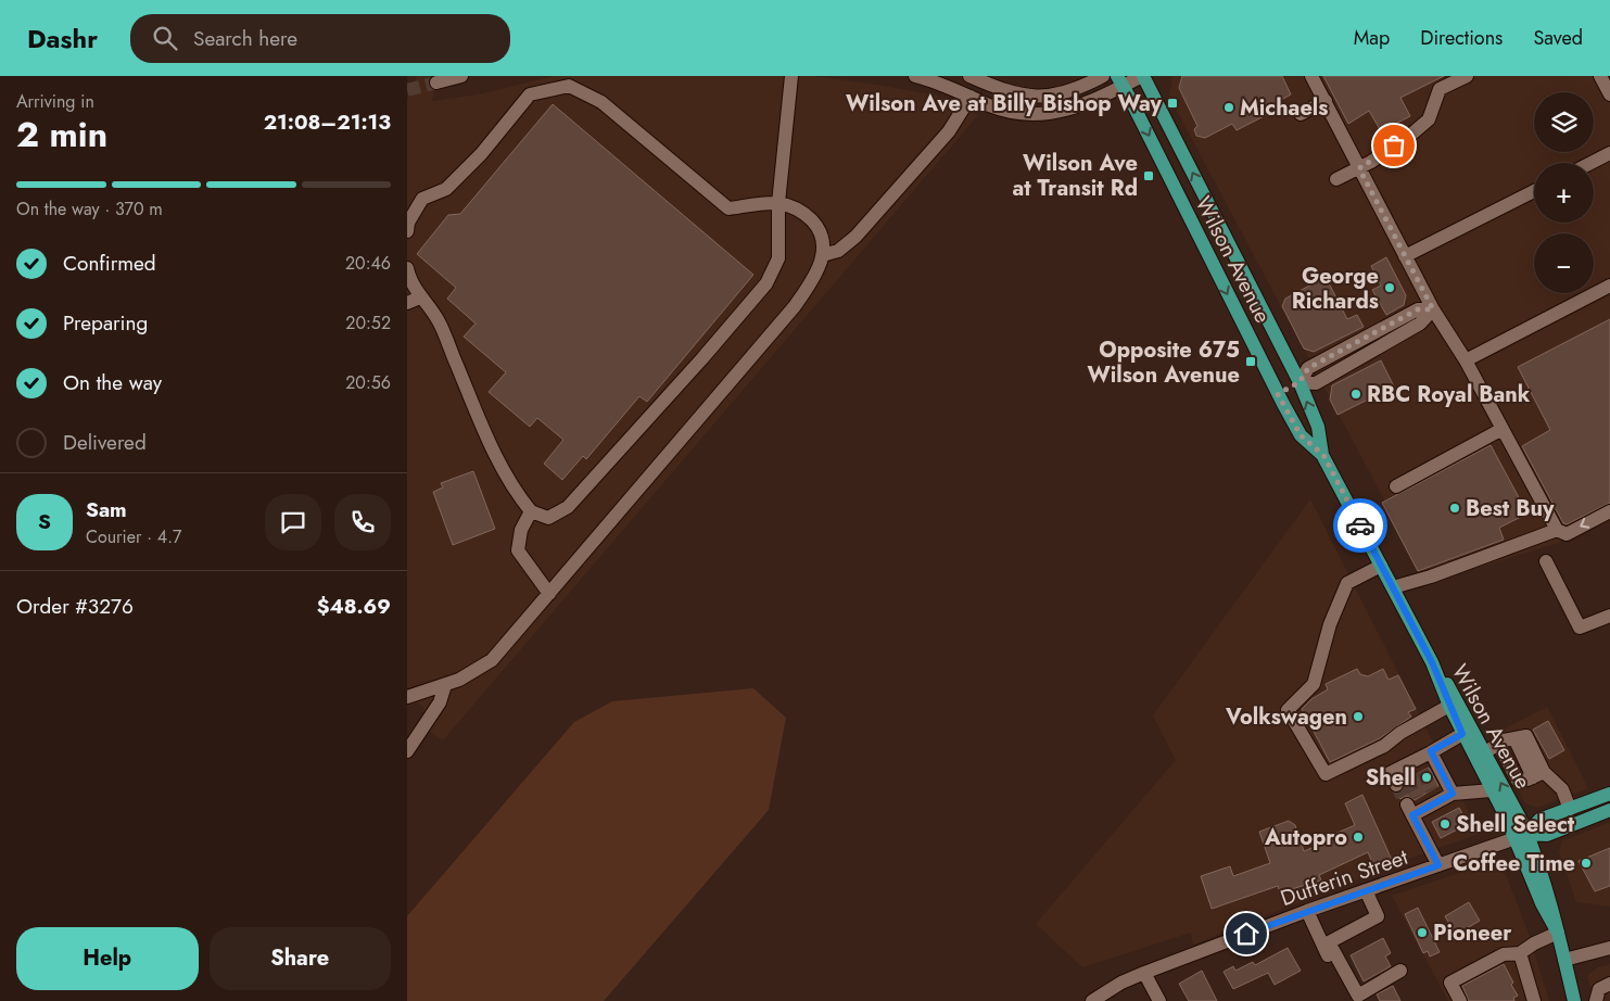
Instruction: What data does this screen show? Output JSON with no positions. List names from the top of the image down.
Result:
{
  "streets": {
    "main road": ["Wilson Avenue", "Dufferin Street"]
  },
  "crossings": [
    ["Wilson Avenue", "Dufferin Street"]
  ],
  "places": {
    "transit": ["Wilson Ave at Billy Bishop Way", "Wilson Ave at Transit Rd", "Opposite 675 Wilson Avenue"],
    "other": [
      "Michaels",
      "George Richards",
      "RBC Royal Bank",
      "Best Buy",
      "Volkswagen",
      "Shell",
      "Shell Select",
      "Autopro",
      "Coffee Time",
      "Pioneer"
    ]
  },
  "page": {
    "header": "Dashr",
    "search": "Search here",
    "nav": ["Map", "Directions", "Saved"],
    "heading": ["2 min", "Arriving in", "21:08–21:13"],
    "panel": [
      "Sam",
      "Courier · 4.7",
      "Order #3276",
      "$48.69"
    ],
    "map_buttons": ["+", "−"],
    "bar": "On the way · 370 m",
    "list": [
      ["Confirmed", "20:46"],
      ["Preparing", "20:52"],
      ["On the way", "20:56"],
      "Delivered"
    ],
    "round": "S",
    "buttons": ["Help", "Share"]
  }
}
